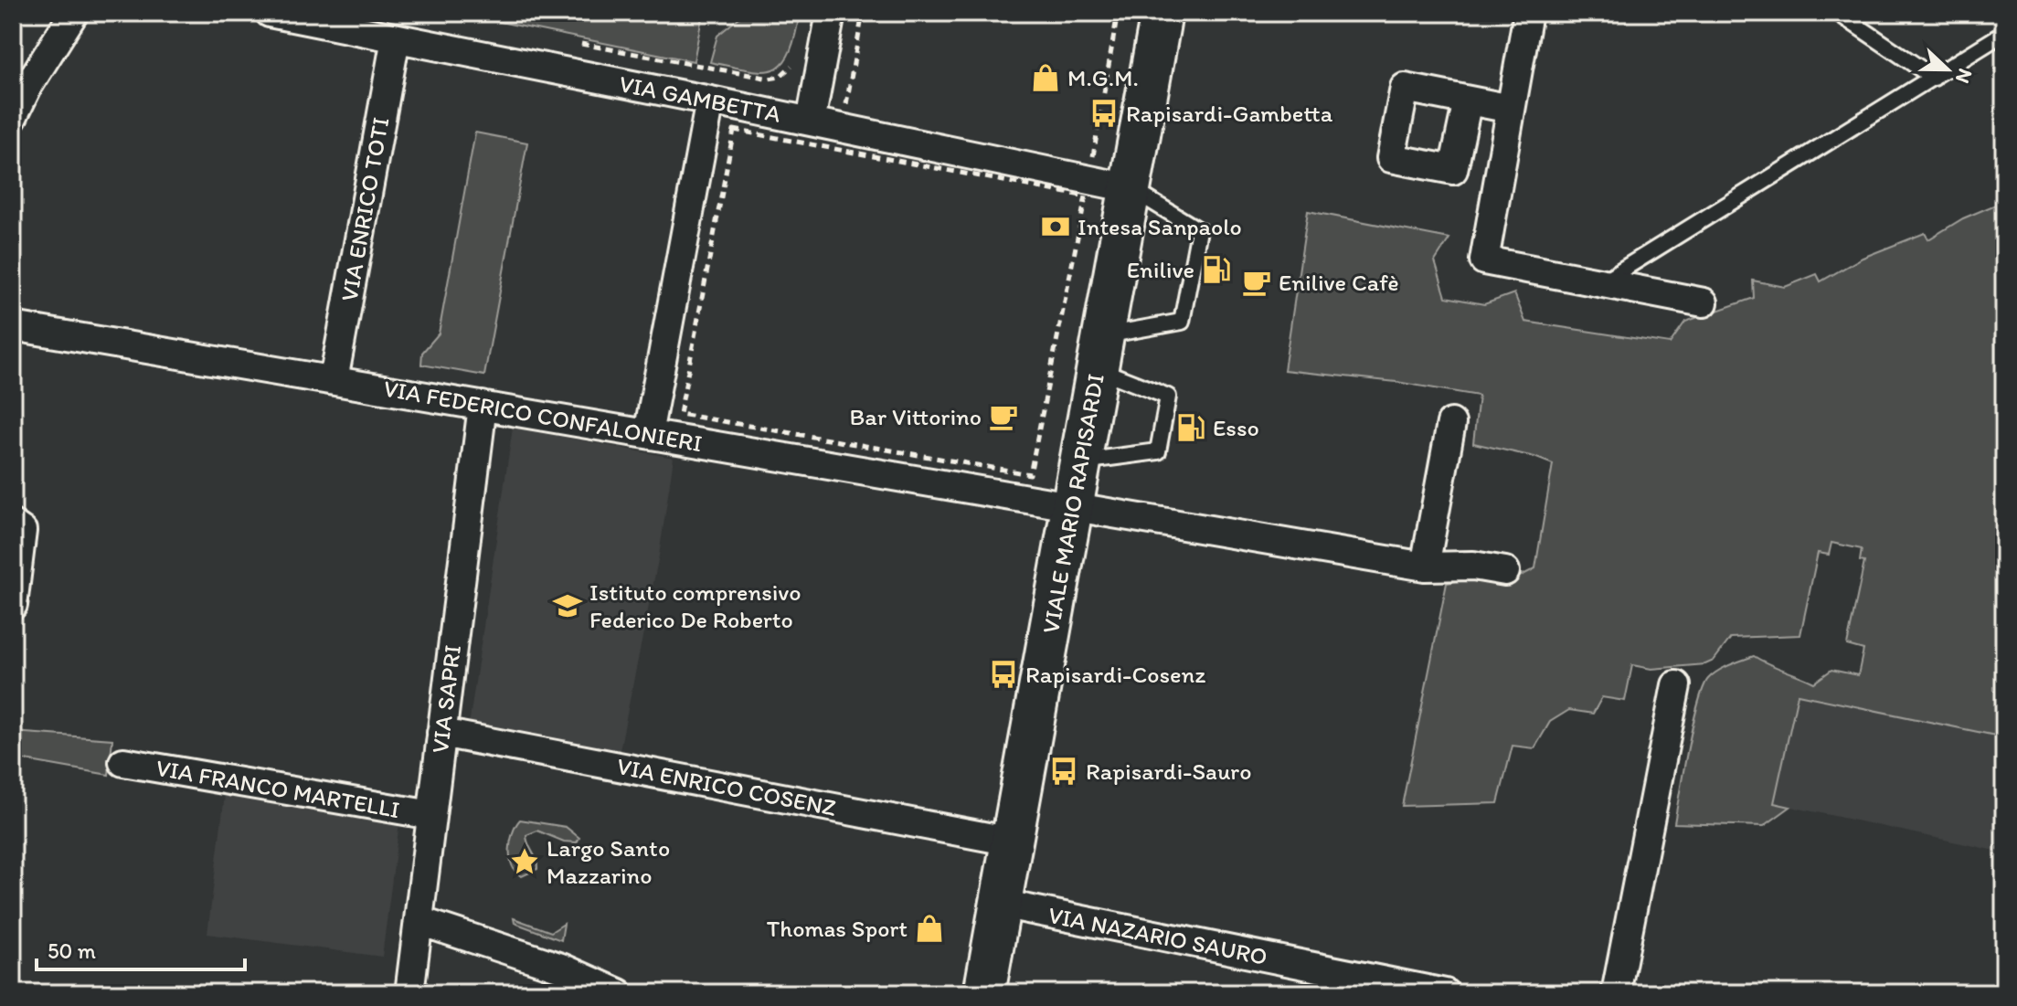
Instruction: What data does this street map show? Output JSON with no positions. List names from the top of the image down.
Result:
{
  "streets": {
    "main road": ["VIALE MARIO RAPISARDI"],
    "street": [
      "VIA GAMBETTA",
      "VIA ENRICO TOTI",
      "VIA FEDERICO CONFALONIERI",
      "VIA SAPRI",
      "VIA ENRICO COSENZ",
      "VIA FRANCO MARTELLI",
      "VIA NAZARIO SAURO"
    ]
  },
  "crossings": [
    ["VIA GAMBETTA", "VIA ENRICO TOTI"],
    ["VIA GAMBETTA", "VIALE MARIO RAPISARDI"],
    ["VIA ENRICO TOTI", "VIA FEDERICO CONFALONIERI"],
    ["VIA FEDERICO CONFALONIERI", "VIALE MARIO RAPISARDI"],
    ["VIA FEDERICO CONFALONIERI", "VIA SAPRI"],
    ["VIALE MARIO RAPISARDI", "VIA ENRICO COSENZ"],
    ["VIALE MARIO RAPISARDI", "VIA NAZARIO SAURO"],
    ["VIA SAPRI", "VIA ENRICO COSENZ"],
    ["VIA SAPRI", "VIA FRANCO MARTELLI"]
  ],
  "places": {
    "shop": ["M.G.M.", "Thomas Sport"],
    "bus stop": ["Rapisardi-Gambetta", "Rapisardi-Cosenz", "Rapisardi-Sauro"],
    "bank": ["Intesa Sanpaolo"],
    "fuel station": ["Enilive", "Esso"],
    "cafe": ["Enilive Cafè", "Bar Vittorino"],
    "school or university": ["Istituto comprensivo Federico De Roberto"],
    "place": ["Largo Santo Mazzarino"]
  },
  "scale_bar": "50 m",
  "north": "right"
}
